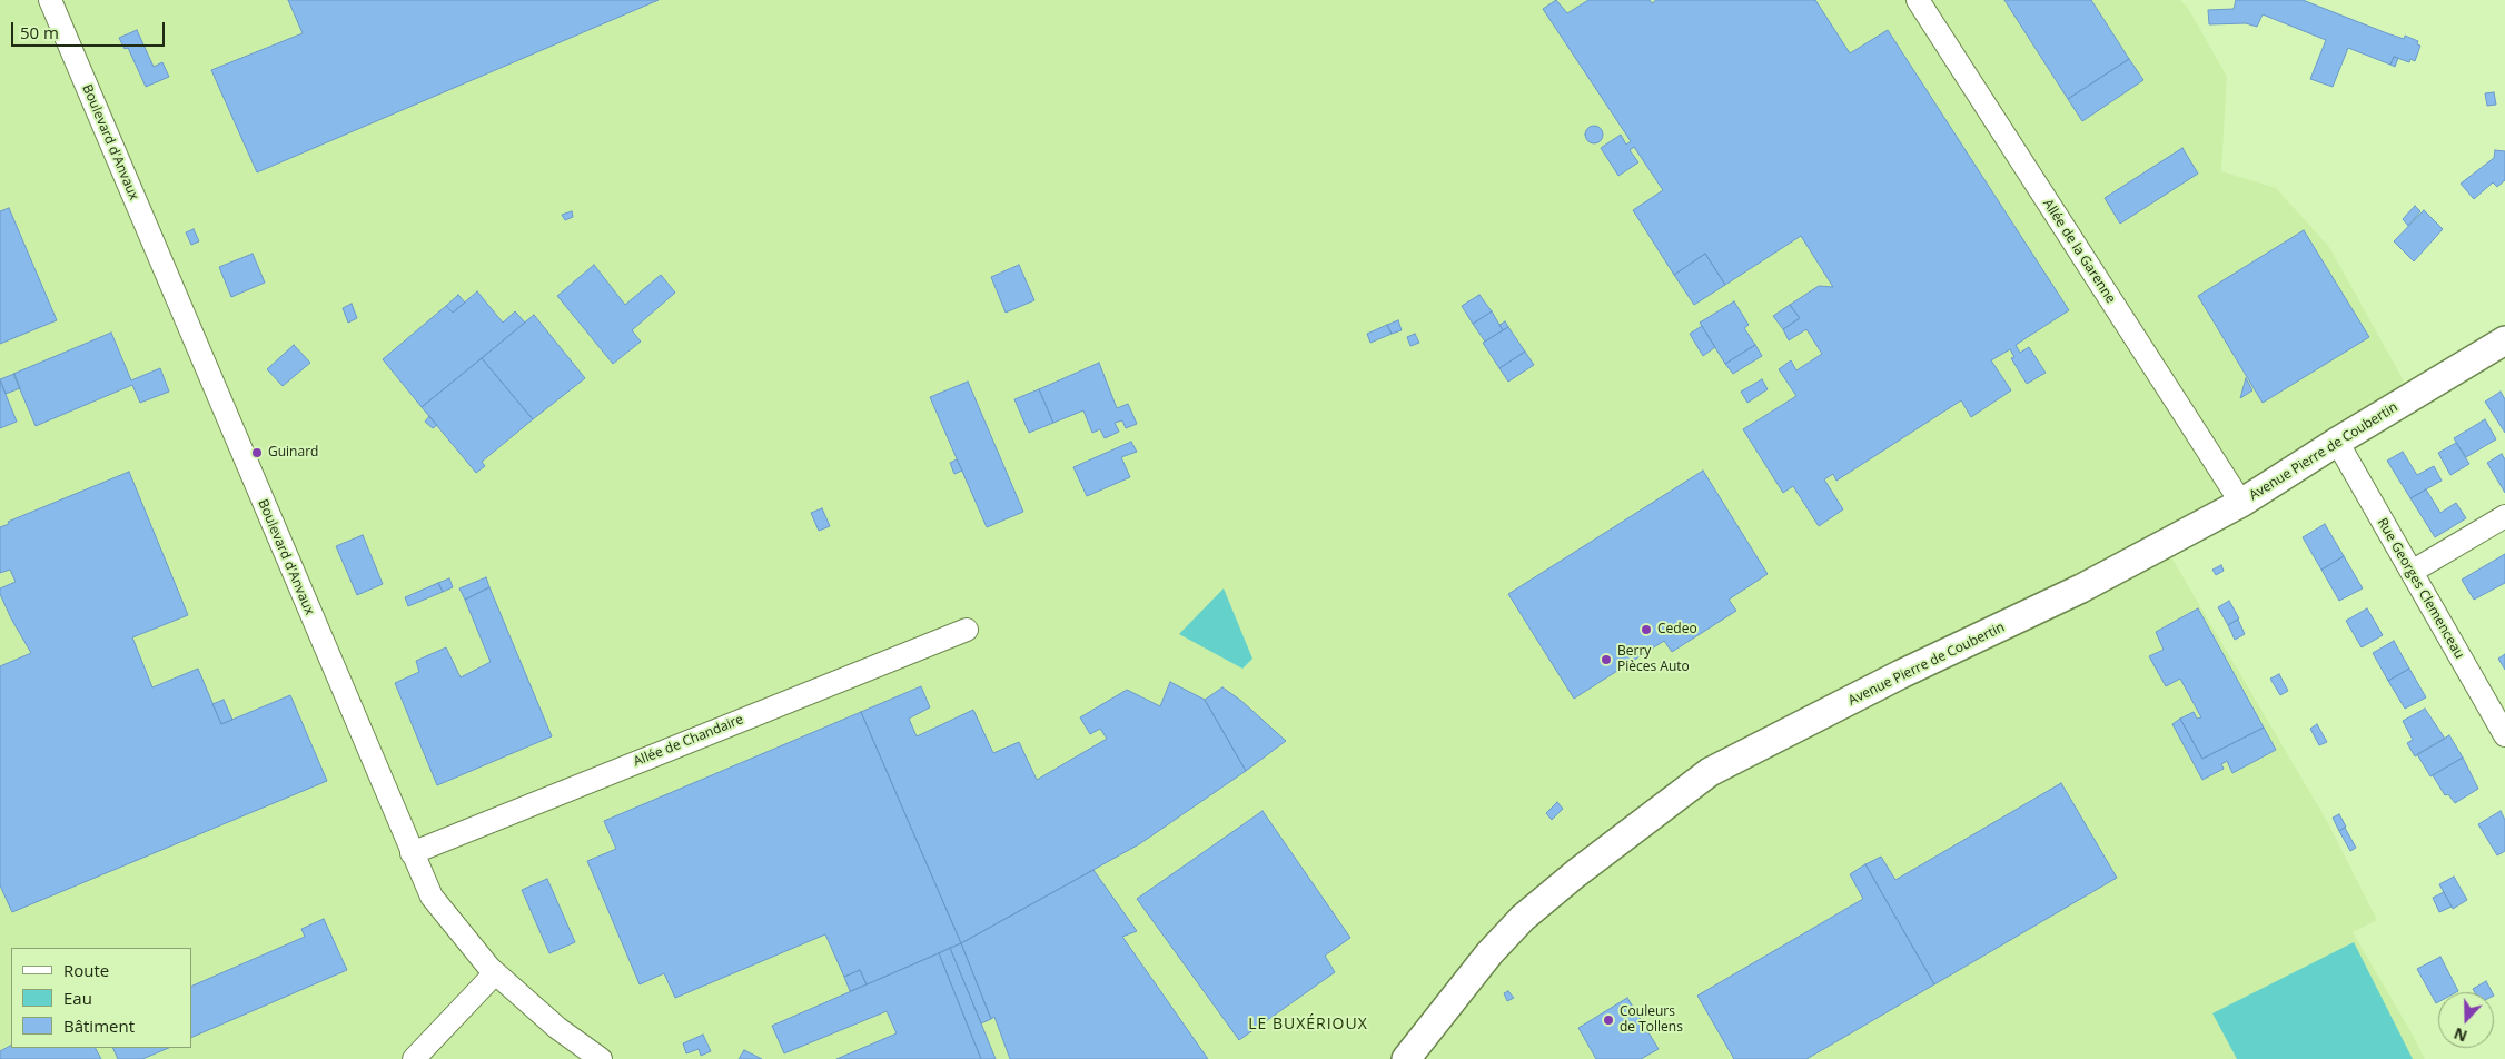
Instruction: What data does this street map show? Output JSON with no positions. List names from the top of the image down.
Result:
{
  "streets": {
    "street": [
      "Boulevard d'Anvaux",
      "Allée de la Garenne",
      "Avenue Pierre de Coubertin",
      "Rue Georges Clemenceau",
      "Allée de Chandaire"
    ]
  },
  "crossings": [
    ["Boulevard d'Anvaux", "Allée de Chandaire"],
    ["Allée de la Garenne", "Avenue Pierre de Coubertin"],
    ["Avenue Pierre de Coubertin", "Rue Georges Clemenceau"]
  ],
  "districts": ["LE BUXÉRIOUX"],
  "places": [
    "Guinard",
    "Cedeo",
    "Berry Pièces Auto",
    "Couleurs de Tollens"
  ],
  "legend": ["Route", "Eau", "Bâtiment"],
  "scale_bar": "50 m",
  "north": "bottom"
}
